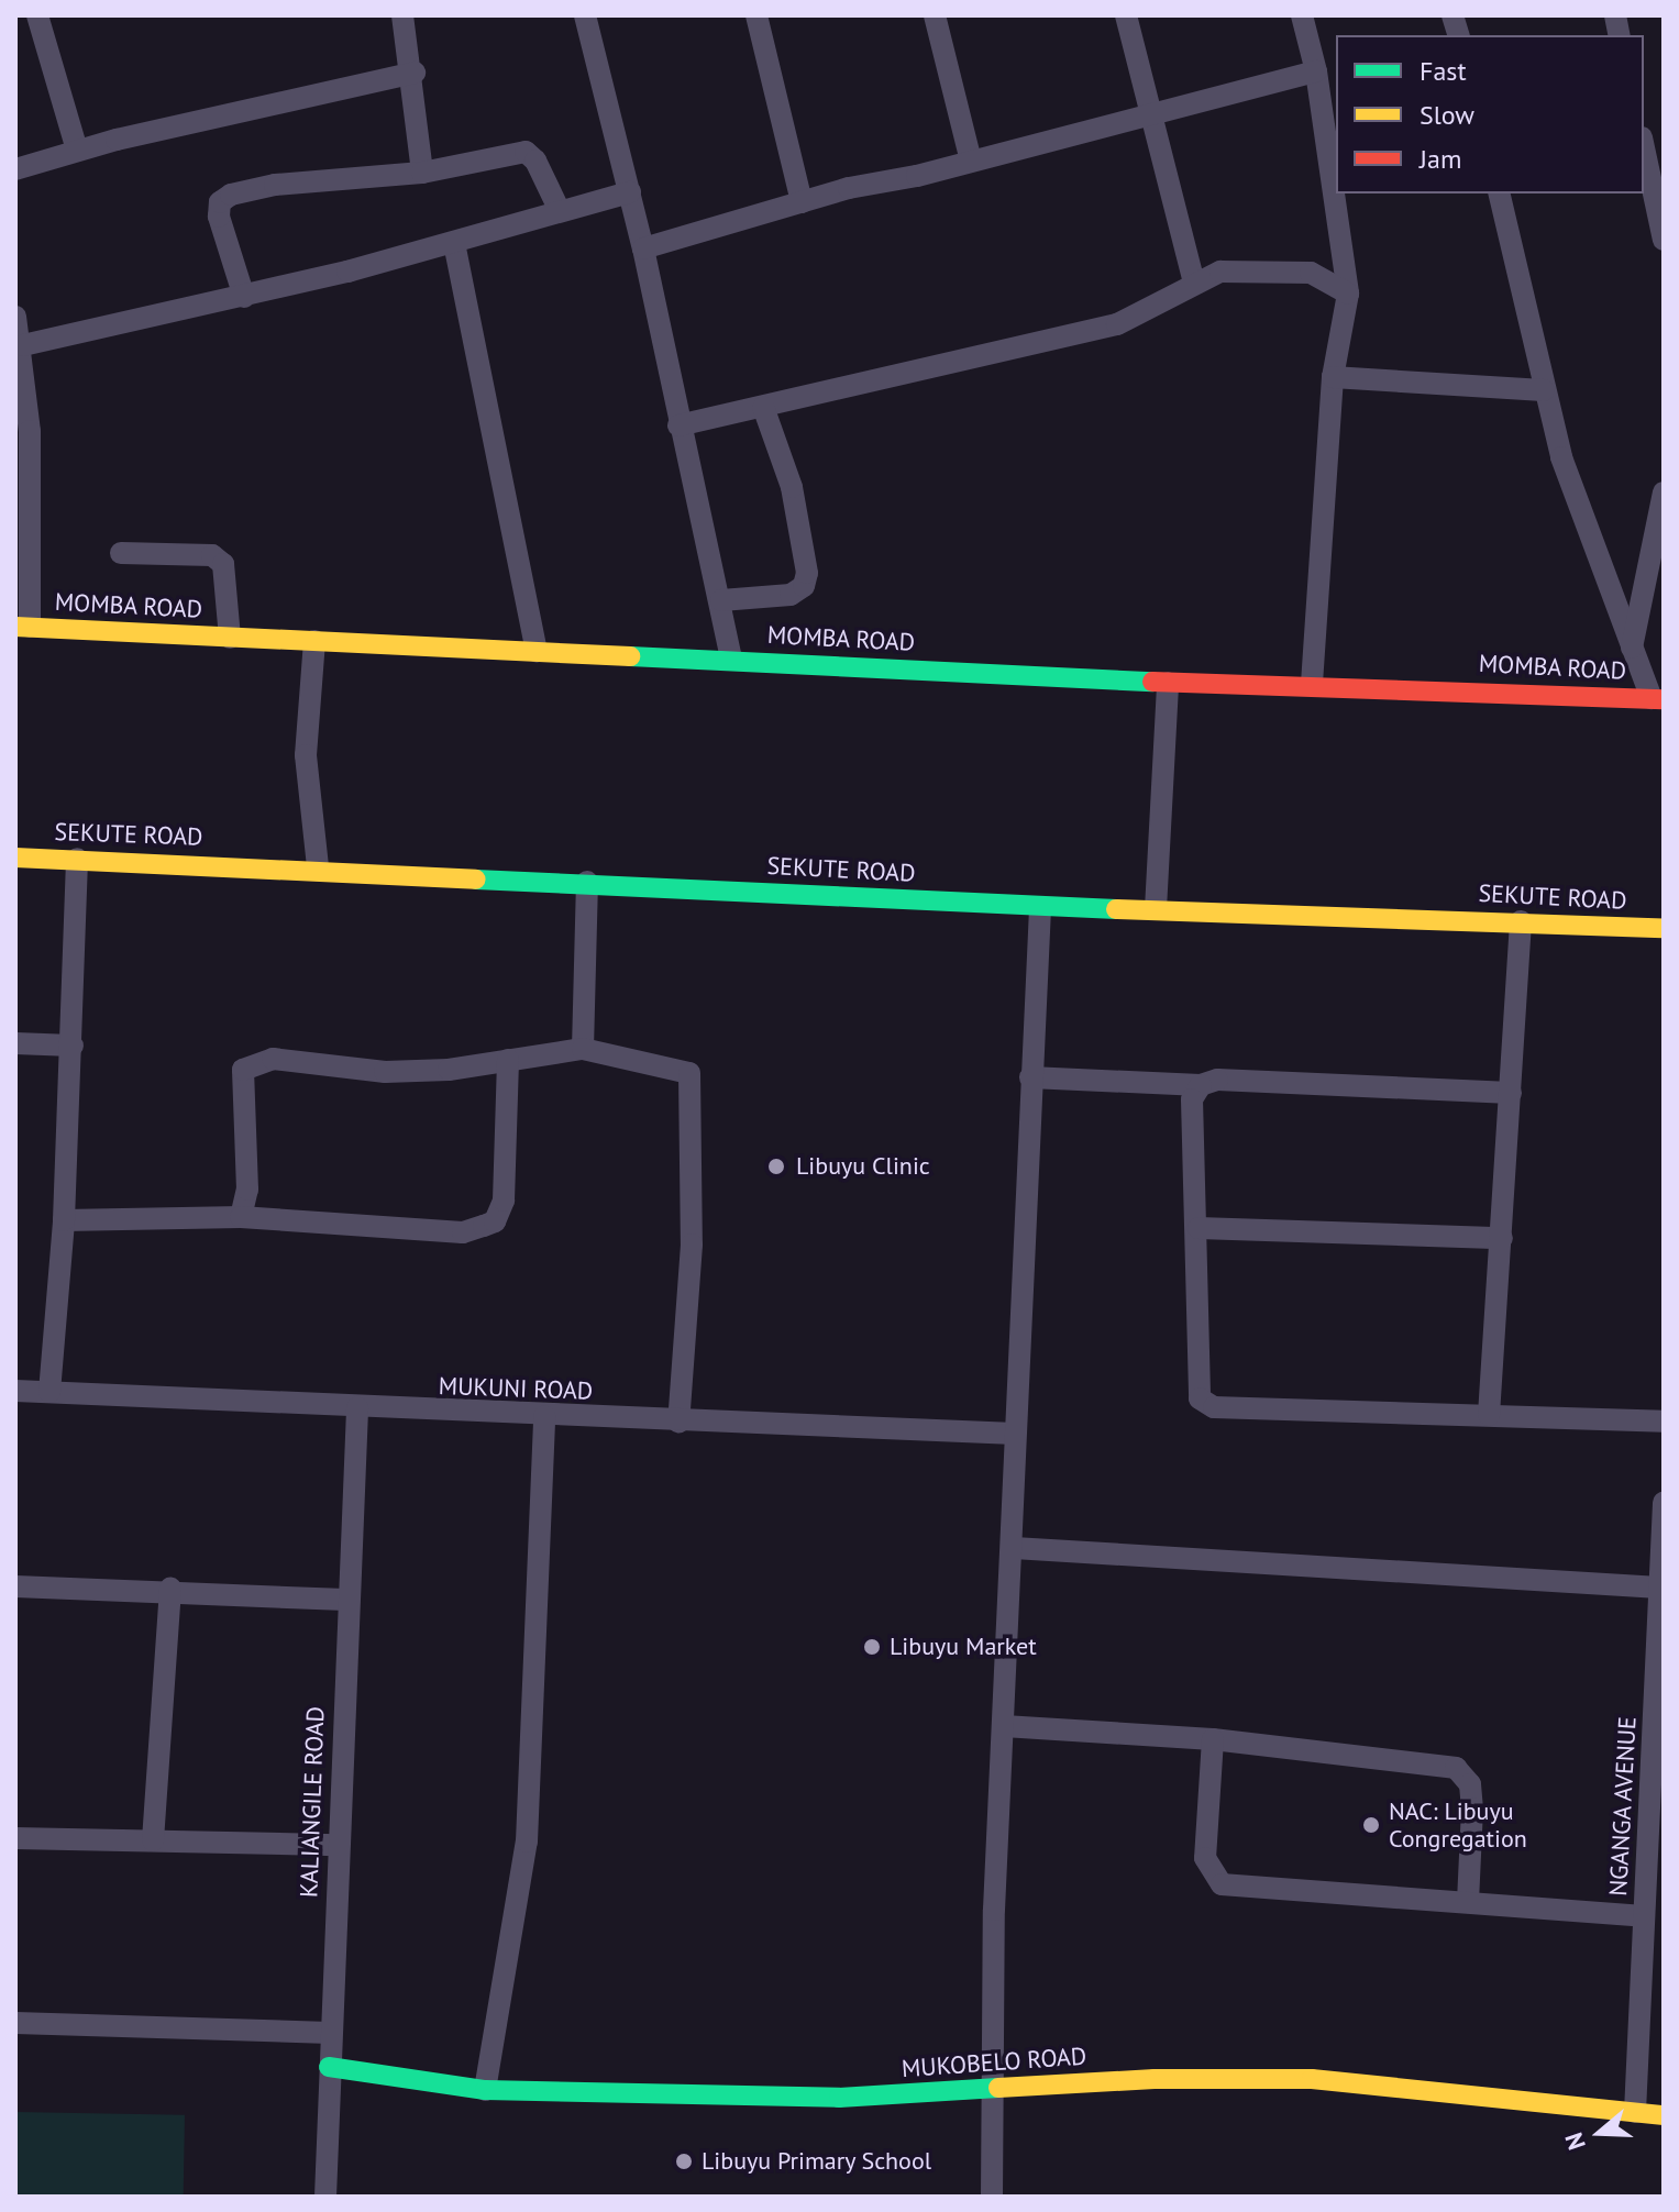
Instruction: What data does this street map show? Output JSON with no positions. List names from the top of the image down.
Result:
{
  "streets": {
    "street": [
      "MOMBA ROAD",
      "SEKUTE ROAD",
      "MUKUNI ROAD",
      "KALIANGILE ROAD",
      "NGANGA AVENUE",
      "MUKOBELO ROAD"
    ]
  },
  "crossings": [
    ["MUKUNI ROAD", "KALIANGILE ROAD"],
    ["KALIANGILE ROAD", "MUKOBELO ROAD"],
    ["NGANGA AVENUE", "MUKOBELO ROAD"]
  ],
  "places": [
    "Libuyu Clinic",
    "Libuyu Market",
    "NAC: Libuyu Congregation",
    "Libuyu Primary School"
  ],
  "legend": ["Fast", "Slow", "Jam"],
  "north": "left"
}
